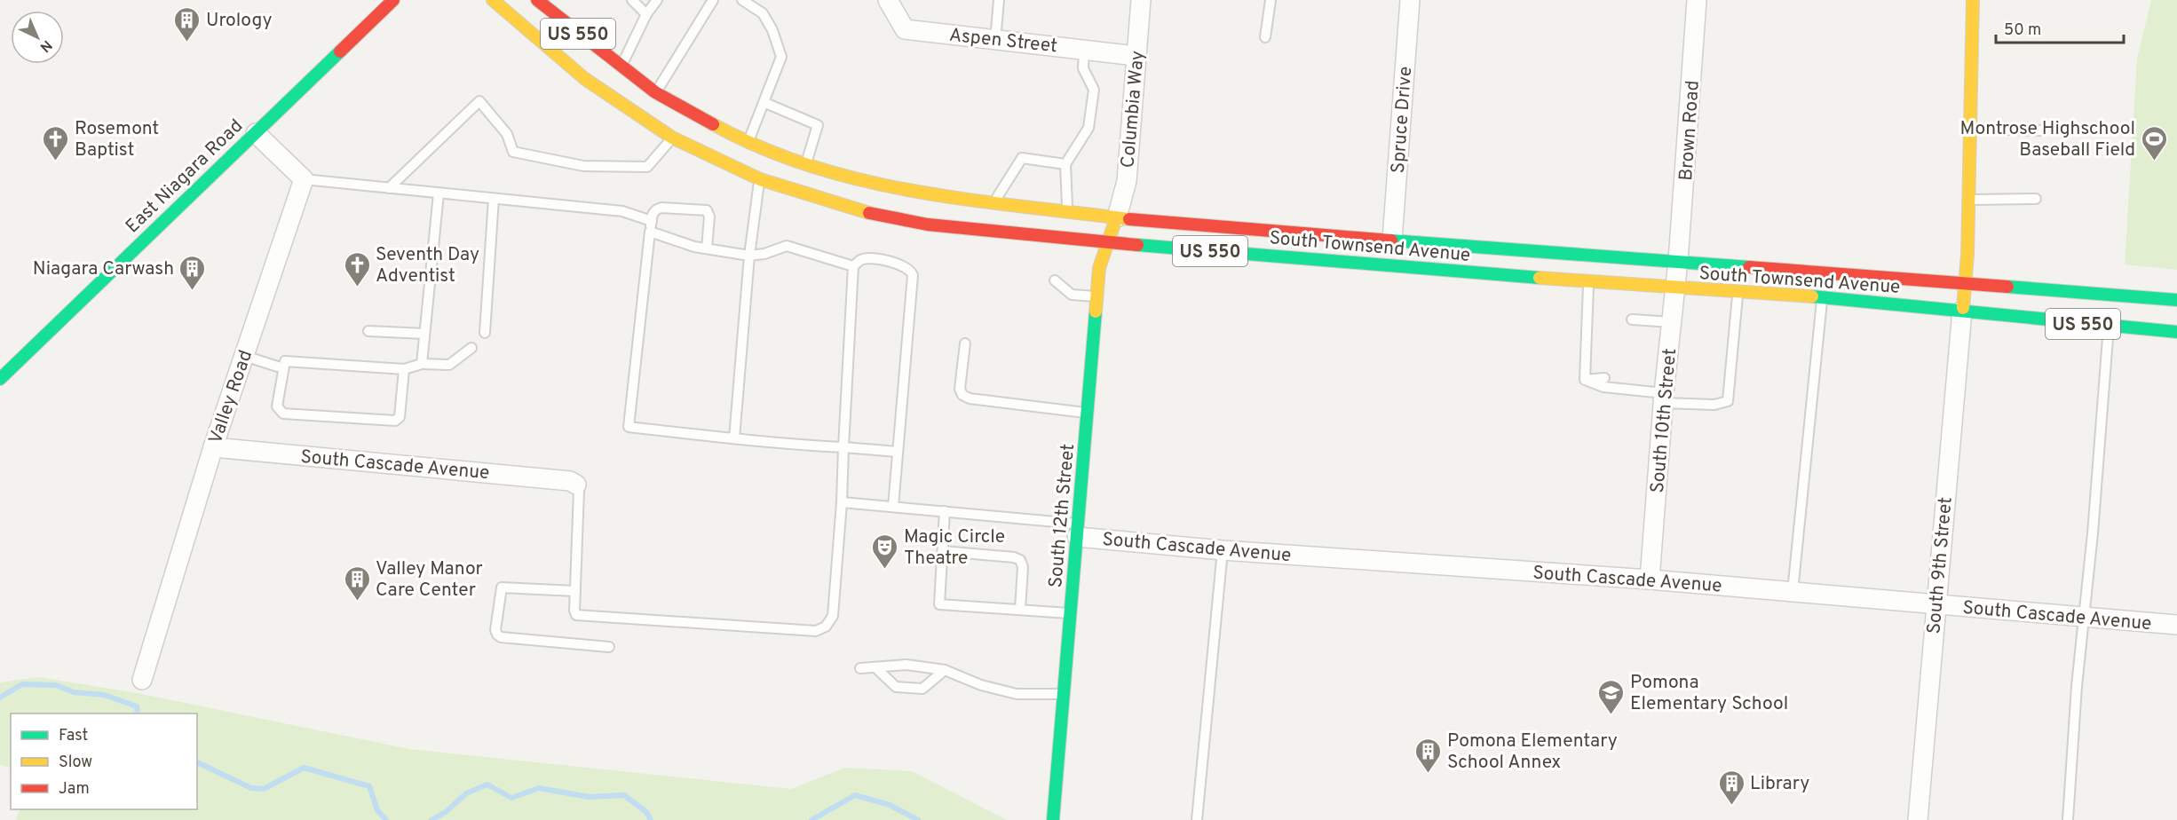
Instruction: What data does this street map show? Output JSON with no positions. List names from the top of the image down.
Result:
{
  "streets": {
    "main road": [
      "US 550",
      "East Niagara Road",
      "South Townsend Avenue",
      "South 12th Street"
    ],
    "street": [
      "Aspen Street",
      "Columbia Way",
      "Spruce Drive",
      "Brown Road",
      "Valley Road",
      "South 10th Street",
      "South Cascade Avenue",
      "South 9th Street"
    ]
  },
  "crossings": [
    ["Aspen Street", "Columbia Way"],
    ["Columbia Way", "South Townsend Avenue"],
    ["Columbia Way", "South 12th Street"],
    ["Spruce Drive", "South Townsend Avenue"],
    ["Brown Road", "South Townsend Avenue"],
    ["Brown Road", "South 10th Street"],
    ["South Townsend Avenue", "South 10th Street"],
    ["South Townsend Avenue", "South 12th Street"],
    ["South Townsend Avenue", "South 9th Street"],
    ["Valley Road", "South Cascade Avenue"],
    ["South 10th Street", "South Cascade Avenue"],
    ["South Cascade Avenue", "South 12th Street"],
    ["South Cascade Avenue", "South 9th Street"]
  ],
  "places": {
    "building": [
      "Urology",
      "Niagara Carwash",
      "Valley Manor Care Center",
      "Pomona Elementary School Annex",
      "Library"
    ],
    "church": ["Rosemont Baptist", "Seventh Day Adventist"],
    "sports": ["Montrose Highschool Baseball Field"],
    "theatre": ["Magic Circle Theatre"],
    "school or university": ["Pomona Elementary School"]
  },
  "legend": ["Fast", "Slow", "Jam"],
  "scale_bar": "50 m",
  "north": "bottom right"
}
